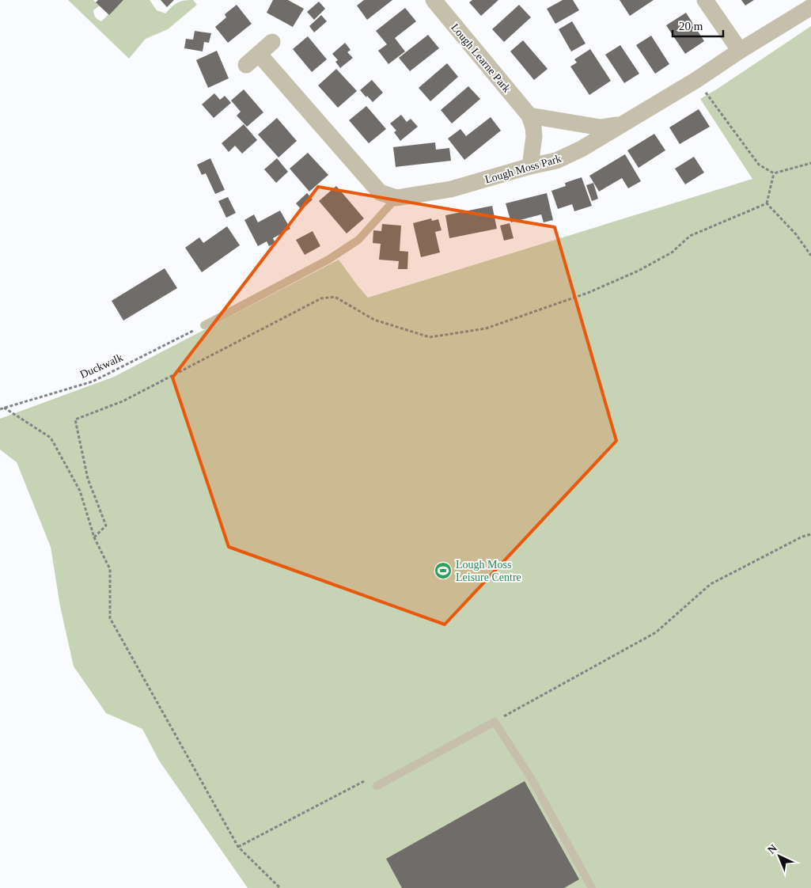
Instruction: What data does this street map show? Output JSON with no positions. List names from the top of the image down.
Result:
{
  "streets": {
    "street": ["Lough Learne Park", "Lough Moss Park"],
    "path": ["Duckwalk"]
  },
  "crossings": [
    ["Lough Learne Park", "Lough Moss Park"]
  ],
  "places": {
    "sports": ["Lough Moss Leisure Centre"]
  },
  "scale_bar": "20 m",
  "north": "top left"
}
